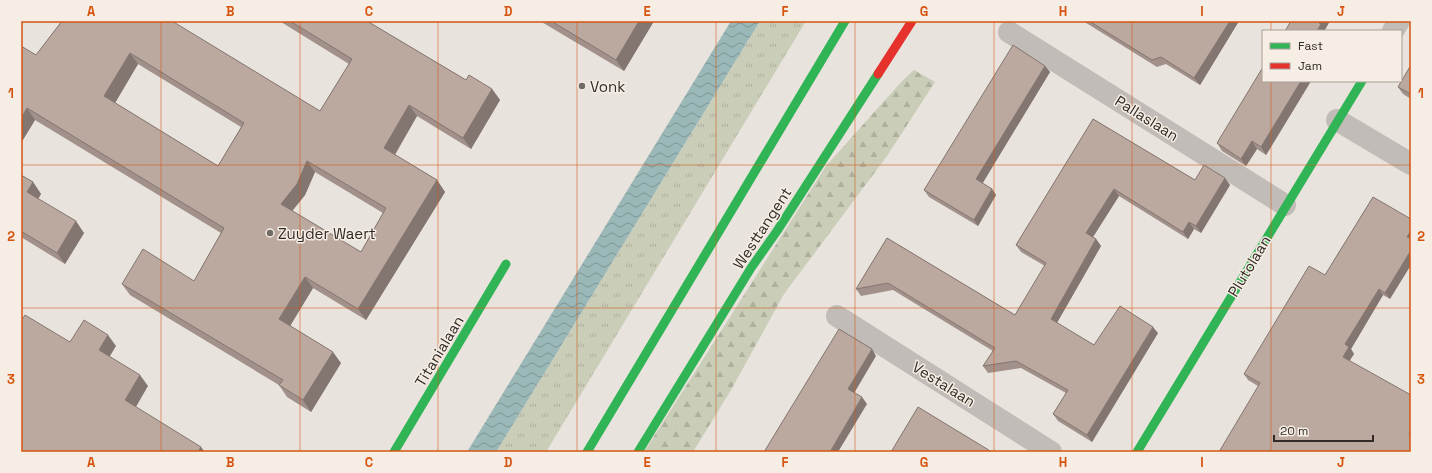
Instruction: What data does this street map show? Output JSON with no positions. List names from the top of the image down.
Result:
{
  "streets": {
    "main road": ["Westtangent", "Plutolaan", "Titanialaan"],
    "street": ["Pallaslaan", "Vestalaan"]
  },
  "crossings": [
    ["Pallaslaan", "Plutolaan"]
  ],
  "places": ["Vonk", "Zuyder Waert"],
  "legend": ["Fast", "Jam"],
  "scale_bar": "20 m",
  "grid": {
    "columns": [
      "A",
      "B",
      "C",
      "D",
      "E",
      "F",
      "G",
      "H",
      "I",
      "J"
    ],
    "rows": ["1", "2", "3"]
  }
}
